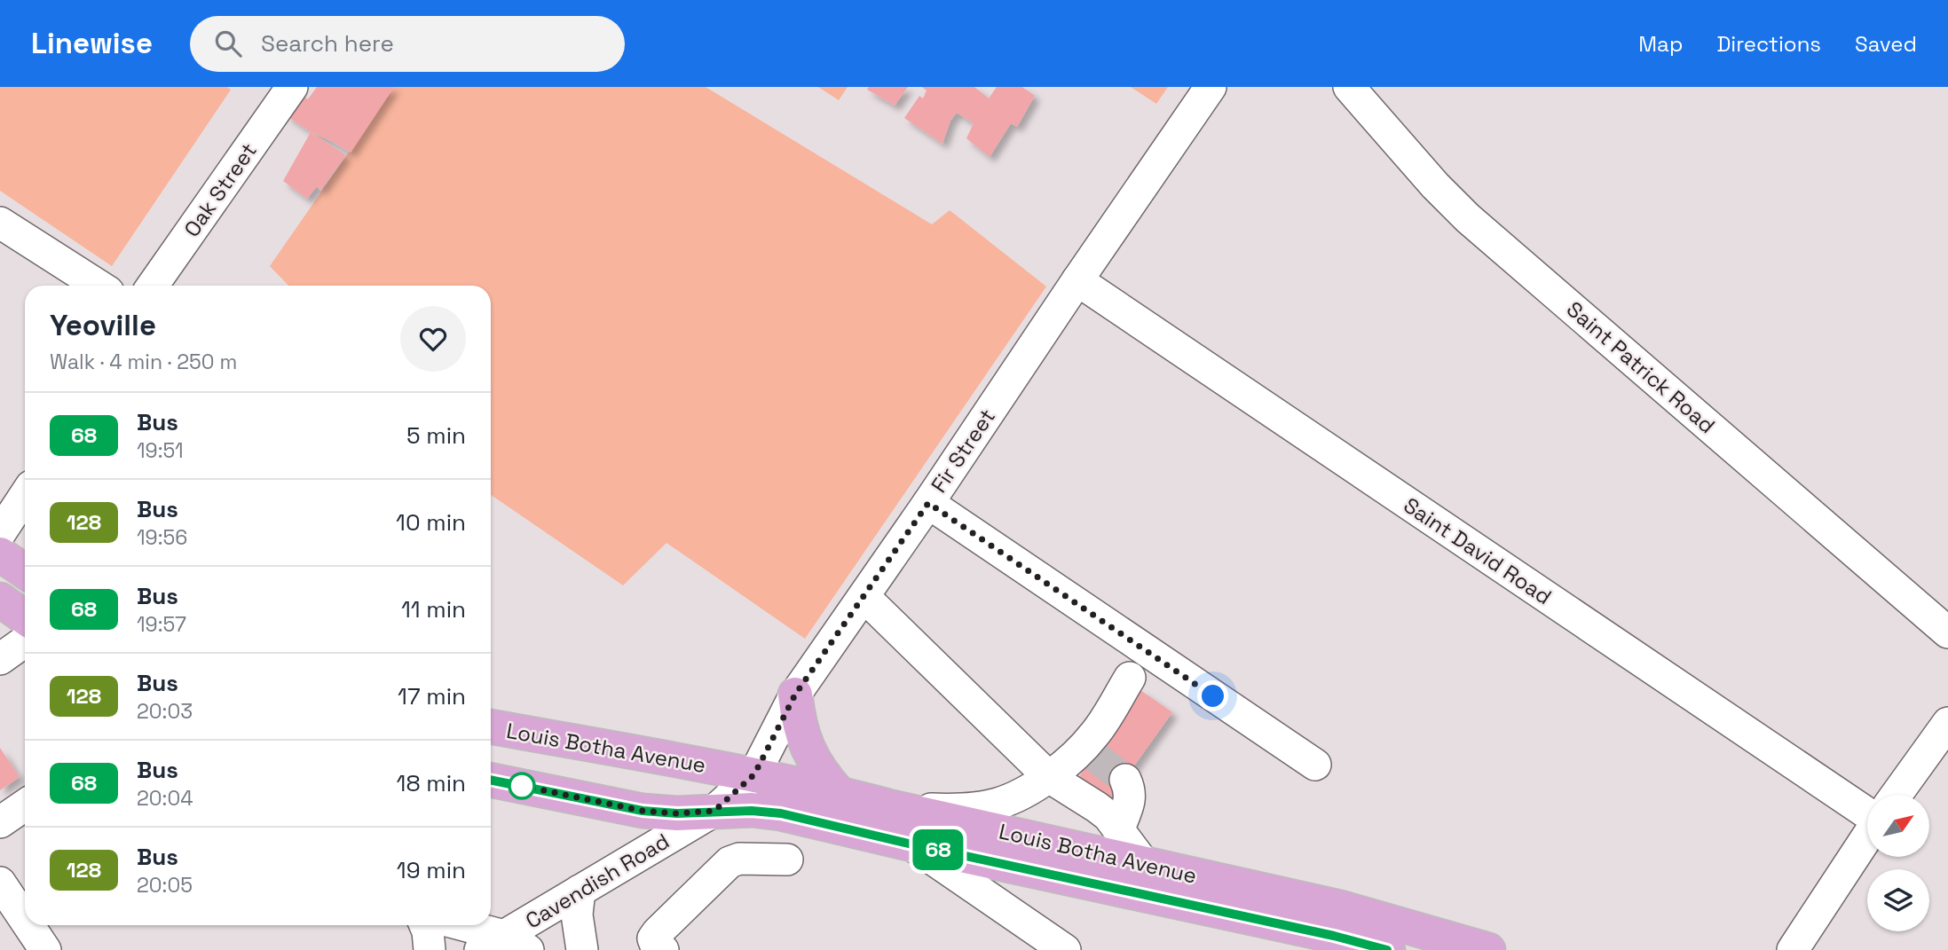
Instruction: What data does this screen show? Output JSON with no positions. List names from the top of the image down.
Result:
{
  "streets": {
    "main road": ["Louis Botha Avenue"],
    "street": [
      "Oak Street",
      "Saint Patrick Road",
      "Fir Street",
      "Saint David Road",
      "Cavendish Road"
    ]
  },
  "crossings": [
    ["Fir Street", "Saint David Road"],
    ["Fir Street", "Louis Botha Avenue"],
    ["Fir Street", "Cavendish Road"],
    ["Louis Botha Avenue", "Cavendish Road"]
  ],
  "lines": ["bus line 68"],
  "north": "top right",
  "page": {
    "header": "Linewise",
    "search": "Search here",
    "nav": ["Map", "Directions", "Saved"],
    "on_map": "68",
    "heading": ["Yeoville", "Walk · 4 min · 250 m"],
    "list": [
      {
        "mark": "68",
        "name": "Bus",
        "note": "19:51",
        "value": "5 min"
      },
      {
        "mark": "128",
        "name": "Bus",
        "note": "19:56",
        "value": "10 min"
      },
      {
        "mark": "68",
        "name": "Bus",
        "note": "19:57",
        "value": "11 min"
      },
      {
        "mark": "128",
        "name": "Bus",
        "note": "20:03",
        "value": "17 min"
      },
      {
        "mark": "68",
        "name": "Bus",
        "note": "20:04",
        "value": "18 min"
      },
      {
        "mark": "128",
        "name": "Bus",
        "note": "20:05",
        "value": "19 min"
      }
    ]
  }
}
